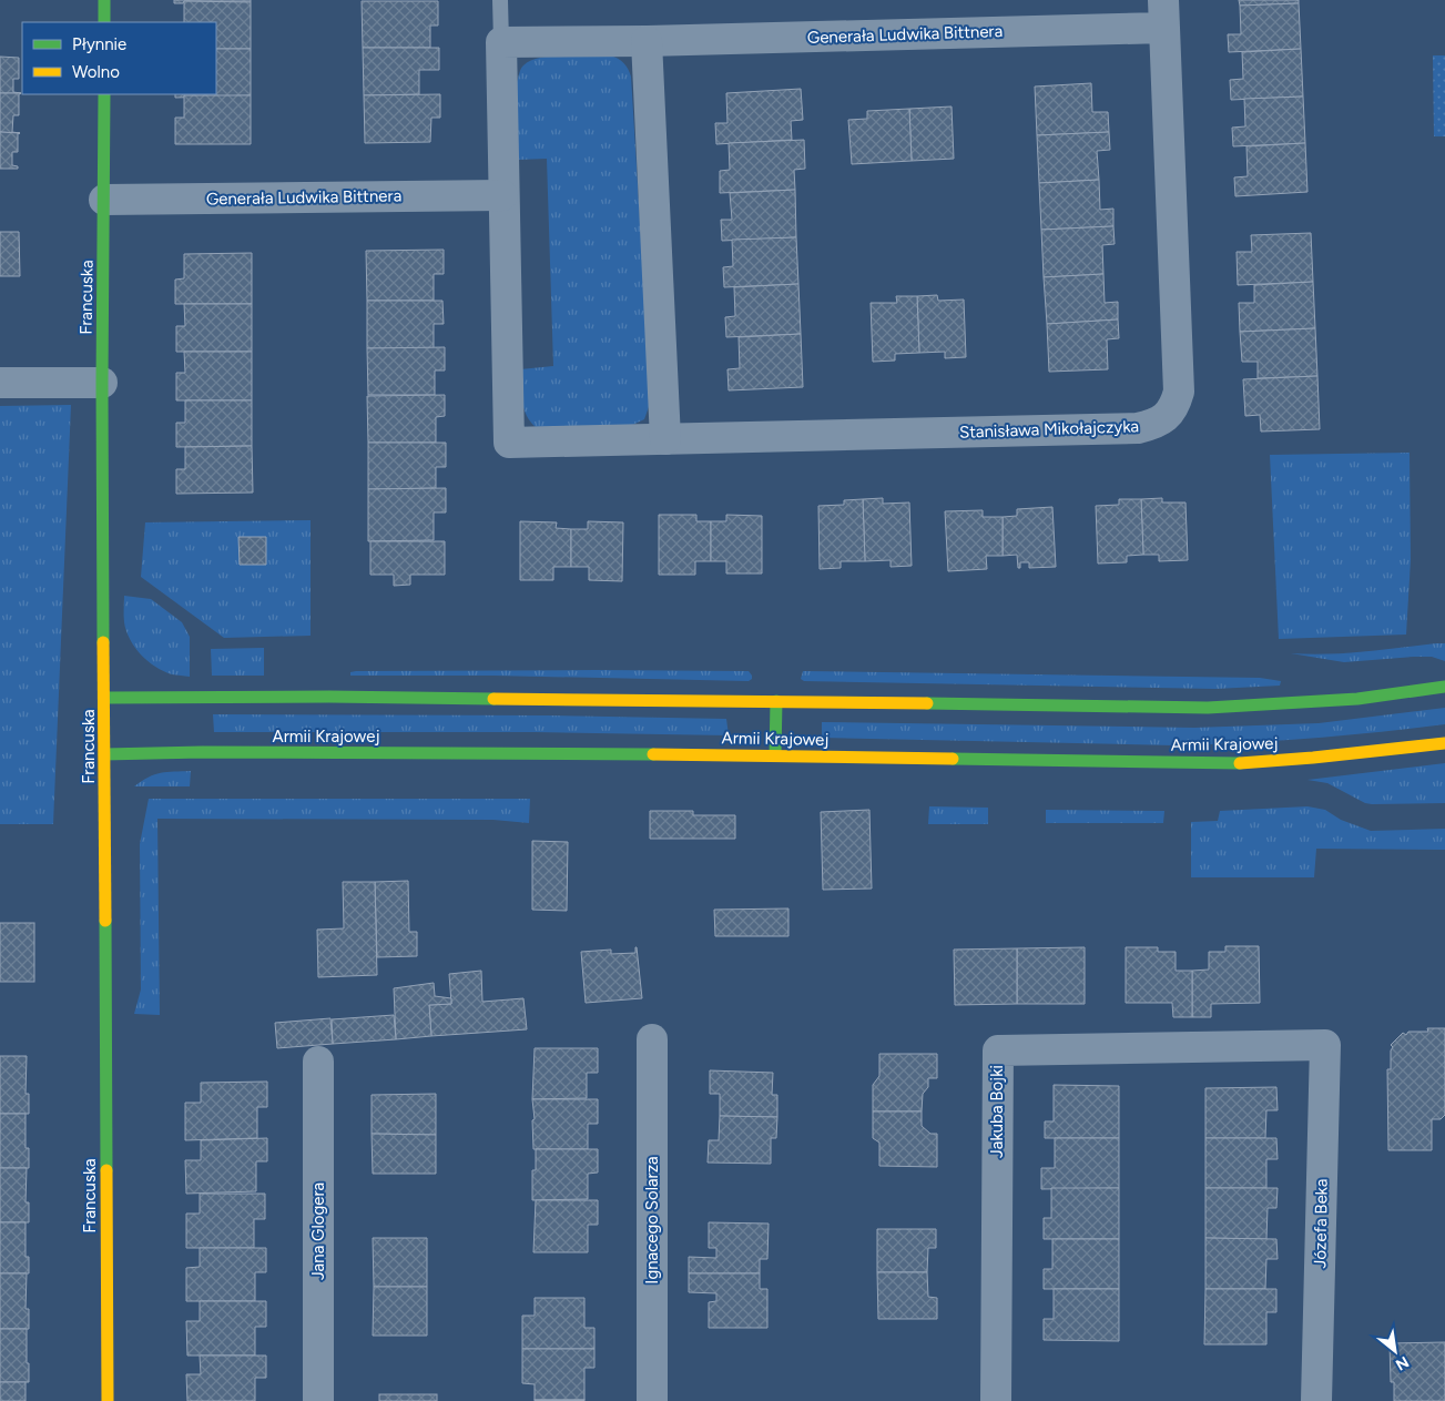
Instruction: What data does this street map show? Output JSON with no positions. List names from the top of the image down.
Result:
{
  "streets": {
    "street": [
      "Generała Ludwika Bittnera",
      "Francuska",
      "Stanisława Mikołajczyka",
      "Armii Krajowej",
      "Jakuba Bojki",
      "Ignacego Solarza",
      "Józefa Beka",
      "Jana Glogera"
    ]
  },
  "crossings": [
    ["Generała Ludwika Bittnera", "Francuska"],
    ["Generała Ludwika Bittnera", "Stanisława Mikołajczyka"],
    ["Francuska", "Armii Krajowej"],
    ["Jakuba Bojki", "Józefa Beka"]
  ],
  "legend": ["Płynnie", "Wolno"],
  "north": "bottom right"
}
